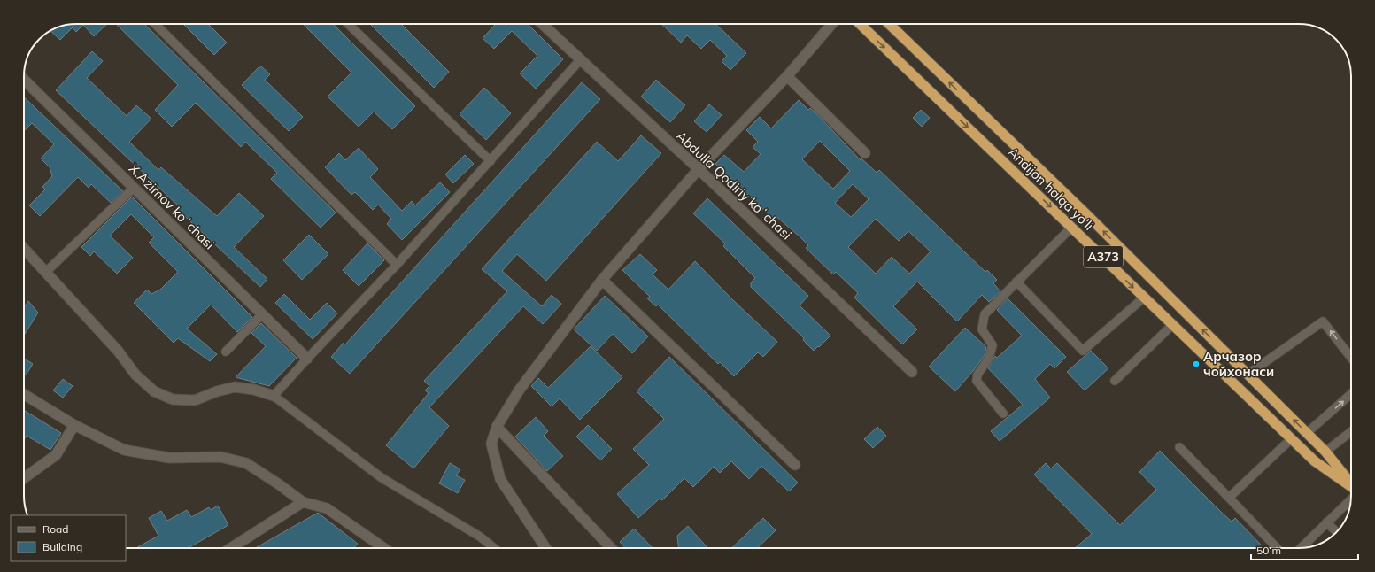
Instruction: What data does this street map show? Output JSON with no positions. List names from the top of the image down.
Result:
{
  "streets": {
    "highway": ["Andijon halqa yo‘li", "A373"],
    "street": ["Abdulla Qodiriy koʻchasi", "X.Azimov koʻchasi"]
  },
  "places": ["Арчазор чойхонаси"],
  "legend": ["Road", "Building"],
  "scale_bar": "50 m"
}
